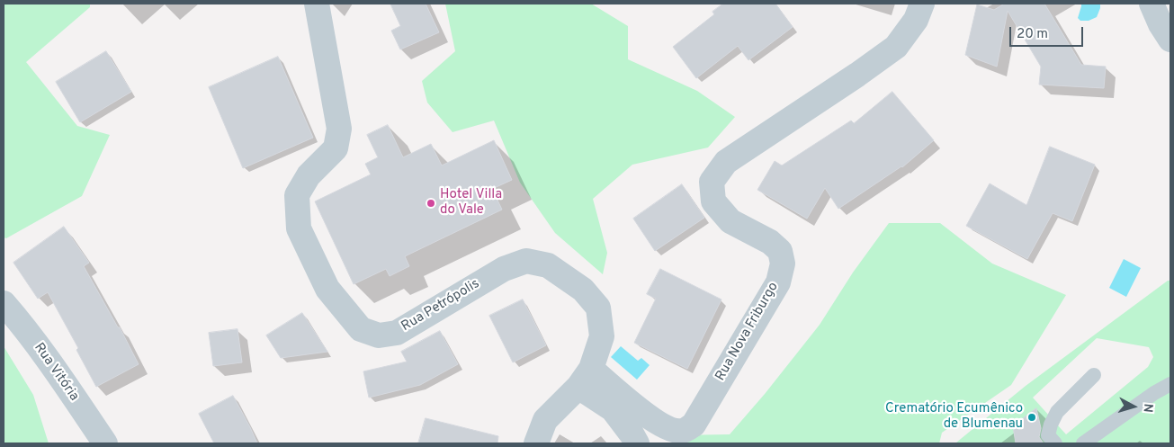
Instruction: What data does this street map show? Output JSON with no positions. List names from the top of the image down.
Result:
{
  "streets": {
    "street": ["Rua Petrópolis", "Rua Nova Friburgo", "Rua Vitória"]
  },
  "crossings": [
    ["Rua Petrópolis", "Rua Nova Friburgo"]
  ],
  "places": ["Hotel Villa do Vale", "Crematório Ecumênico de Blumenau"],
  "scale_bar": "20 m",
  "north": "right"
}
